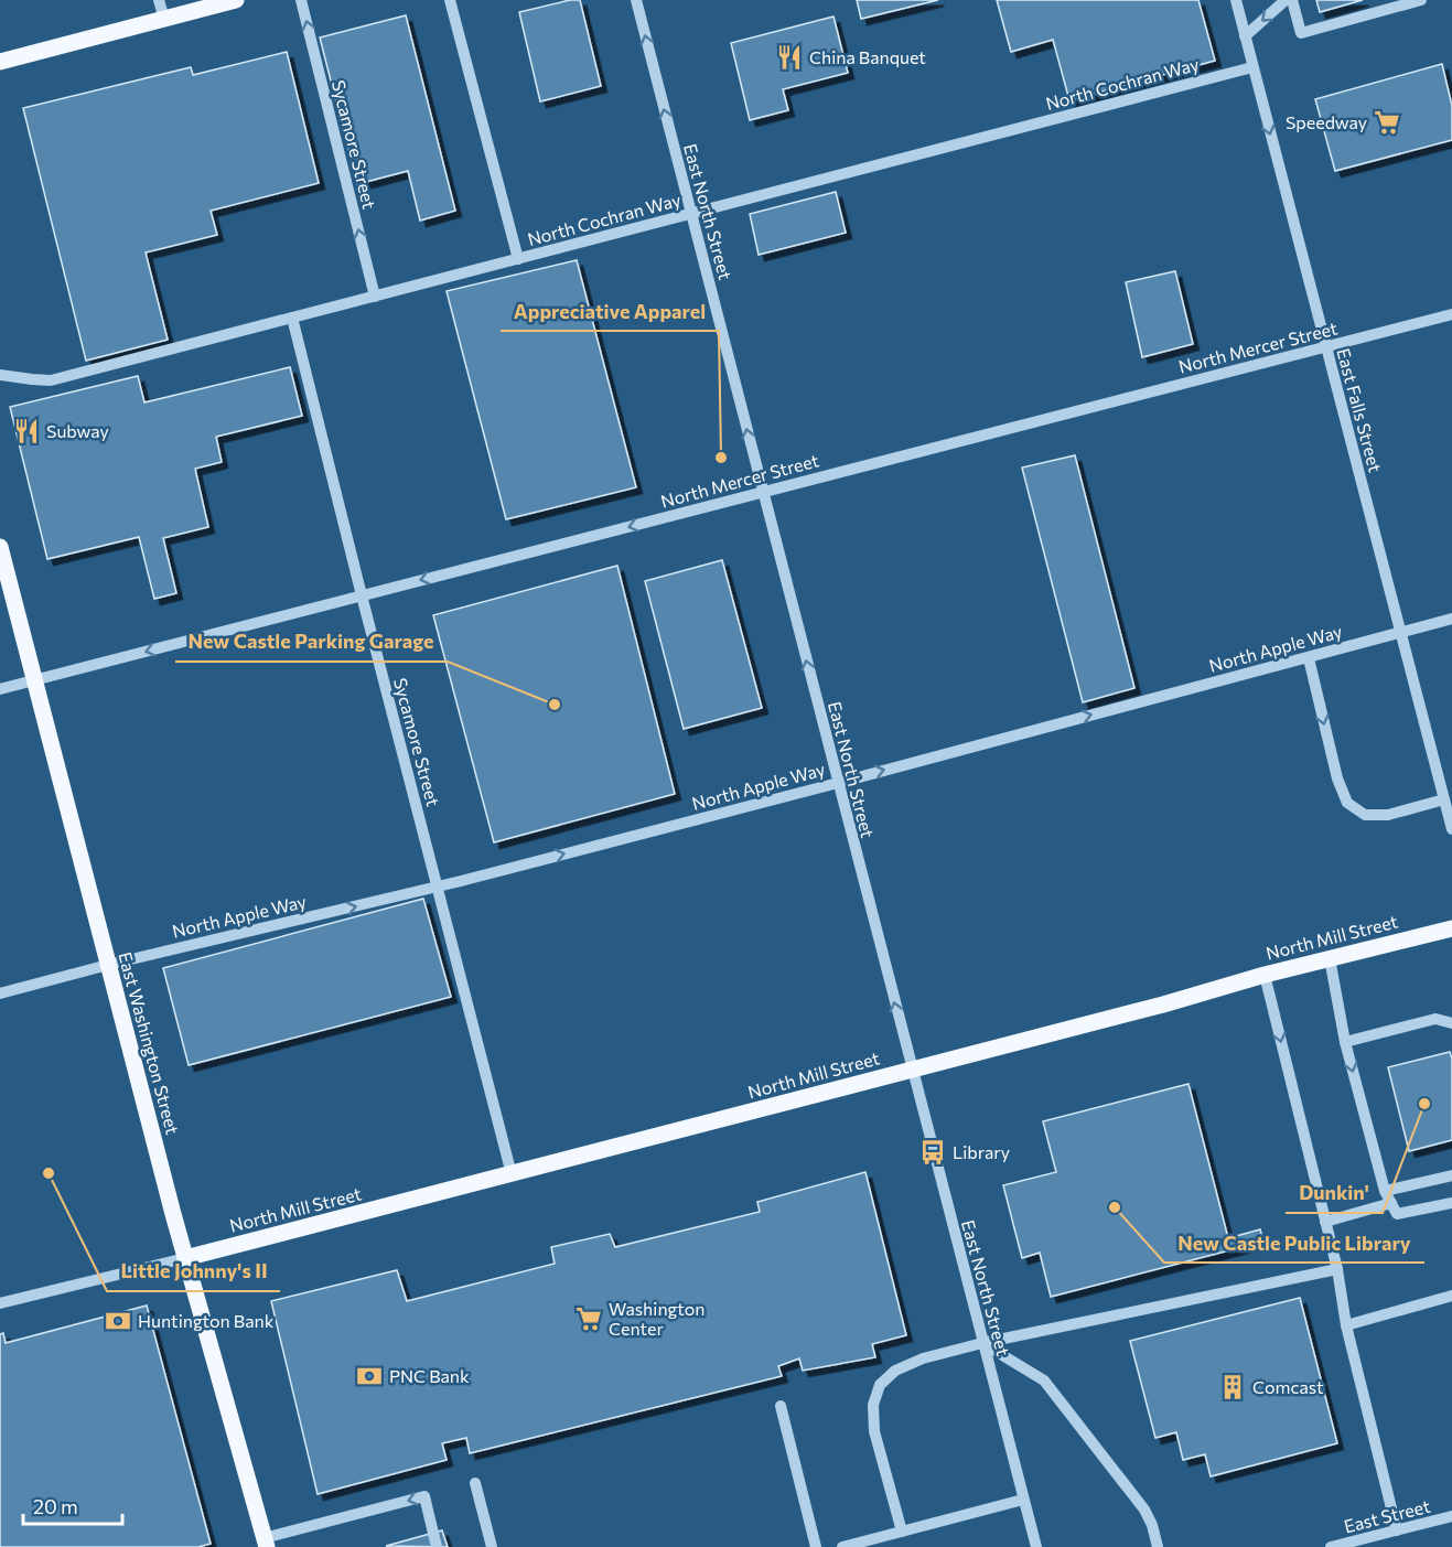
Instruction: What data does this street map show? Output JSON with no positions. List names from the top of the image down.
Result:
{
  "streets": {
    "main road": ["North Mill Street", "East Washington Street"],
    "street": [
      "North Cochran Way",
      "Sycamore Street",
      "East North Street",
      "North Mercer Street",
      "East Falls Street",
      "North Apple Way",
      "East Street"
    ]
  },
  "crossings": [
    ["North Cochran Way", "Sycamore Street"],
    ["North Cochran Way", "East North Street"],
    ["North Cochran Way", "East Falls Street"],
    ["Sycamore Street", "North Mercer Street"],
    ["Sycamore Street", "North Apple Way"],
    ["Sycamore Street", "North Mill Street"],
    ["East North Street", "North Mercer Street"],
    ["East North Street", "North Apple Way"],
    ["East North Street", "North Mill Street"],
    ["North Mercer Street", "East Falls Street"],
    ["North Mercer Street", "East Washington Street"],
    ["East Falls Street", "North Apple Way"],
    ["North Apple Way", "East Washington Street"],
    ["North Mill Street", "East Washington Street"]
  ],
  "one_way": ["East North Street", "North Mercer Street", "North Apple Way"],
  "places": {
    "restaurant": ["China Banquet", "Subway"],
    "supermarket": ["Speedway", "Washington Center"],
    "other": [
      "Appreciative Apparel",
      "New Castle Parking Garage",
      "Dunkin'",
      "Little Johnny's II",
      "New Castle Public Library"
    ],
    "bus stop": ["Library"],
    "bank": ["Huntington Bank", "PNC Bank"],
    "building": ["Comcast"]
  },
  "scale_bar": "20 m"
}
